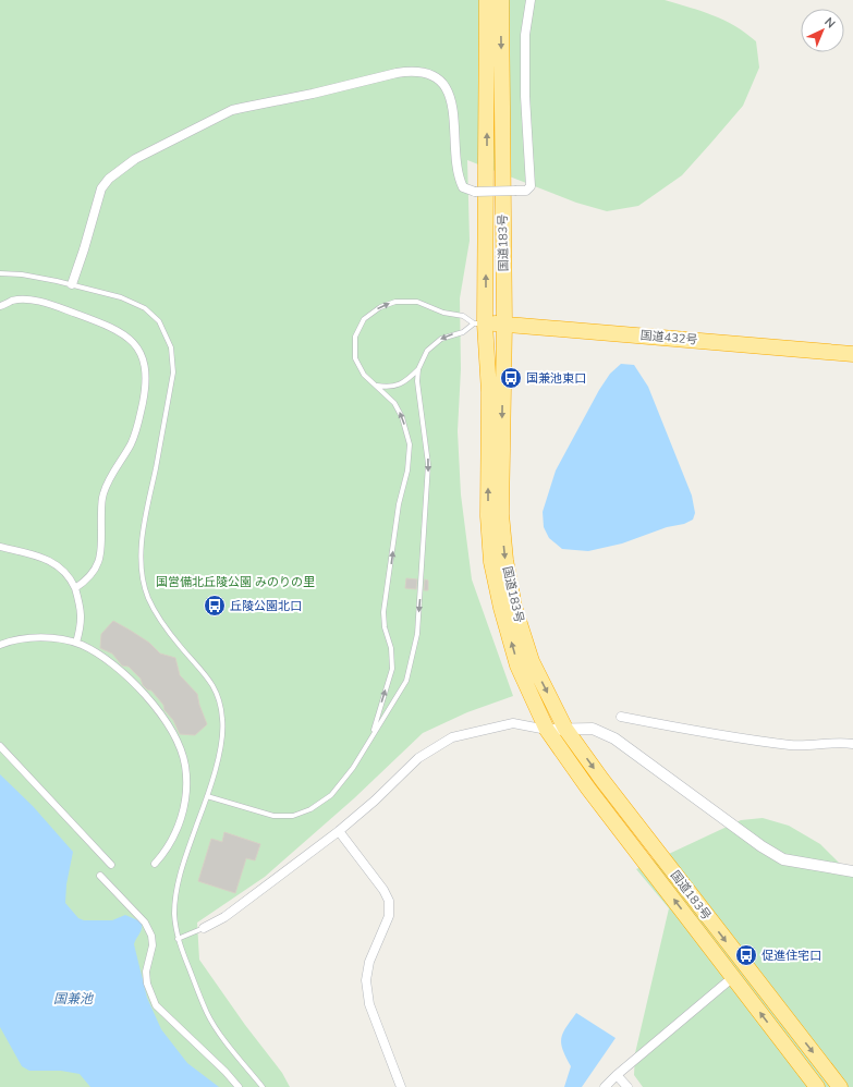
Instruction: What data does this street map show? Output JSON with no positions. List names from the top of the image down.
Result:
{
  "streets": {
    "highway": ["国道183号", "国道432号"]
  },
  "crossings": [
    ["国道183号", "国道432号"]
  ],
  "water": ["国兼池"],
  "parks": ["国営備北丘陵公園 みのりの里"],
  "places": {
    "bus stop": ["国兼池東口", "丘陵公園北口", "促進住宅口"]
  },
  "north": "top right"
}
